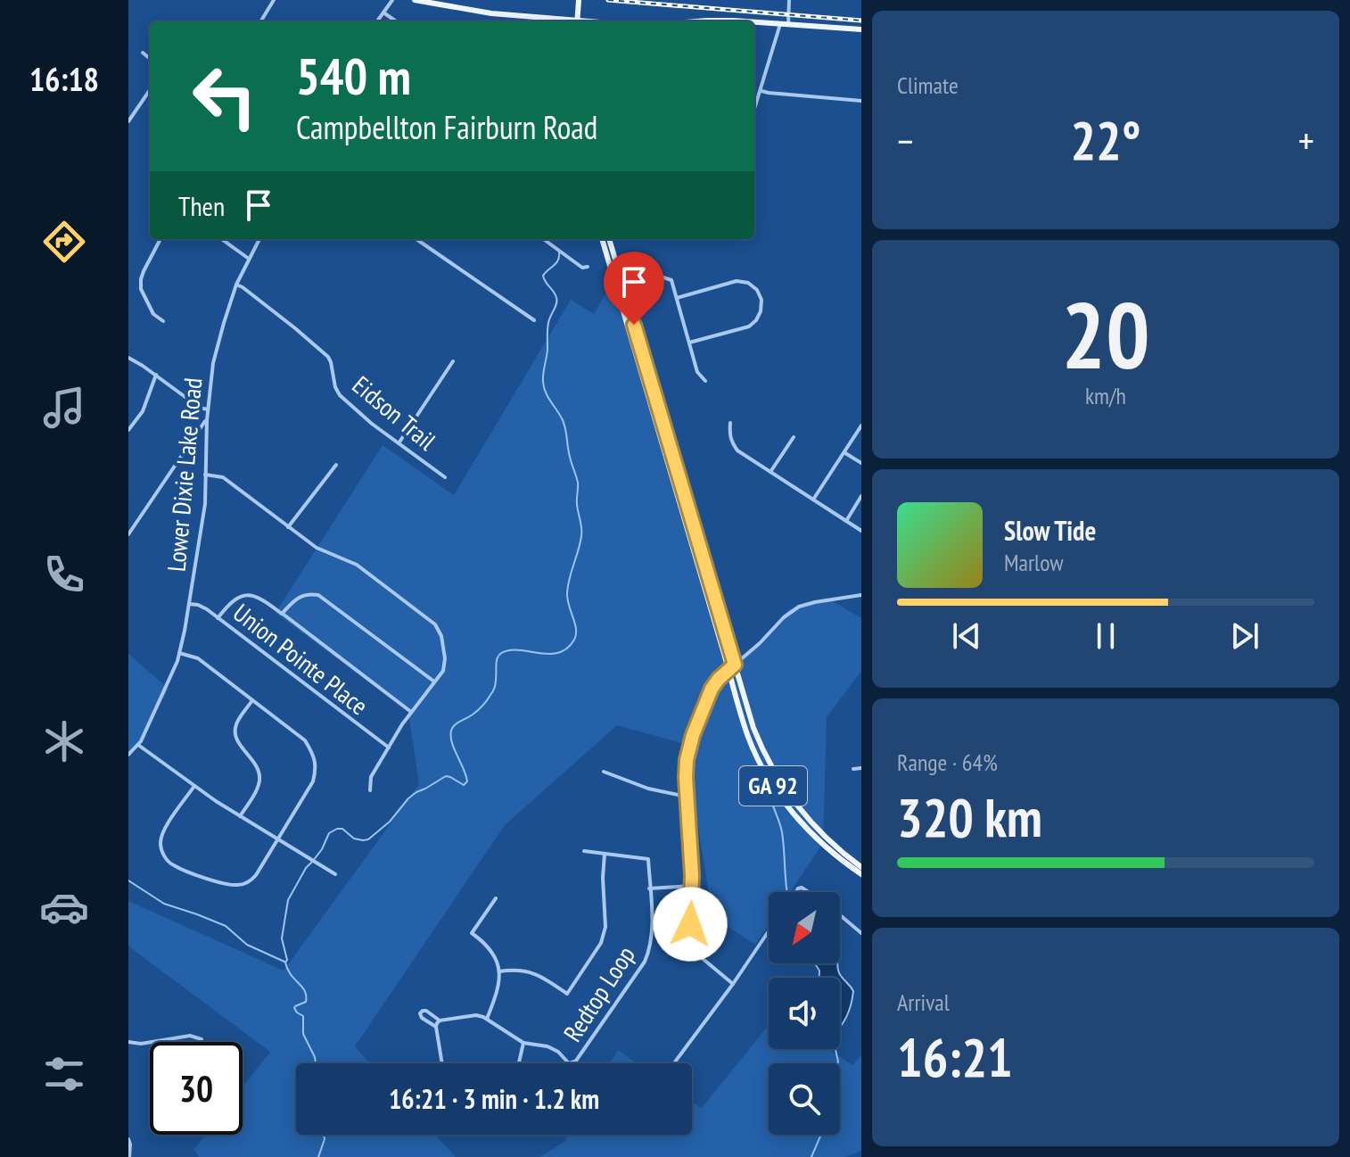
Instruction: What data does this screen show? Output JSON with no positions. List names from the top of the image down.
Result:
{
  "streets": {
    "main road": ["GA 92"],
    "street": [
      "Eidson Trail",
      "Lower Dixie Lake Road",
      "Union Pointe Place",
      "Redtop Loop"
    ]
  },
  "crossings": [
    ["Eidson Trail", "Lower Dixie Lake Road"],
    ["Lower Dixie Lake Road", "Union Pointe Place"]
  ],
  "north": "bottom left",
  "page": {
    "tabs": "16:18",
    "tile": [
      "Climate",
      ["20", "km/h"],
      ["Range · 64%", "320 km"],
      ["Arrival", "16:21"]
    ],
    "turn": ["540 m", "Campbellton Fairburn Road"],
    "heat": ["−", "22°", "+"],
    "then": "Then",
    "song": ["Slow Tide", "Marlow"],
    "limit": "30",
    "trip": "16:21 · 3 min · 1.2 km"
  }
}
